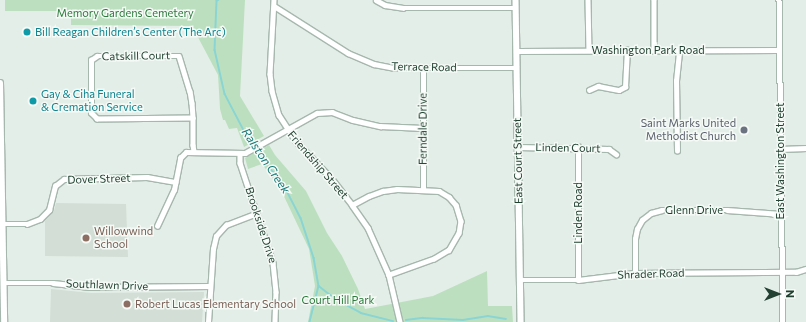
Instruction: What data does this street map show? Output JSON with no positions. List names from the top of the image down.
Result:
{
  "streets": {
    "street": [
      "Washington Park Road",
      "Catskill Court",
      "Terrace Road",
      "Ferndale Drive",
      "Linden Court",
      "East Court Street",
      "East Washington Street",
      "Friendship Street",
      "Dover Street",
      "Glenn Drive",
      "Linden Road",
      "Brookside Drive",
      "Shrader Road",
      "Southlawn Drive"
    ]
  },
  "crossings": [
    ["Washington Park Road", "East Court Street"],
    ["Washington Park Road", "East Washington Street"],
    ["Terrace Road", "Ferndale Drive"],
    ["Terrace Road", "East Court Street"],
    ["Terrace Road", "Friendship Street"],
    ["Linden Court", "East Court Street"],
    ["Linden Court", "Linden Road"],
    ["East Court Street", "Shrader Road"],
    ["East Washington Street", "Glenn Drive"],
    ["East Washington Street", "Shrader Road"],
    ["Glenn Drive", "Shrader Road"],
    ["Linden Road", "Shrader Road"]
  ],
  "water": ["Ralston Creek"],
  "parks": ["Memory Gardens Cemetery", "Court Hill Park"],
  "places": [
    "Bill Reagan Children’s Center (The Arc)",
    "Gay & Ciha Funeral & Cremation Service",
    "Saint Marks United Methodist Church",
    "Willowwind School",
    "Robert Lucas Elementary School"
  ],
  "north": "right"
}
